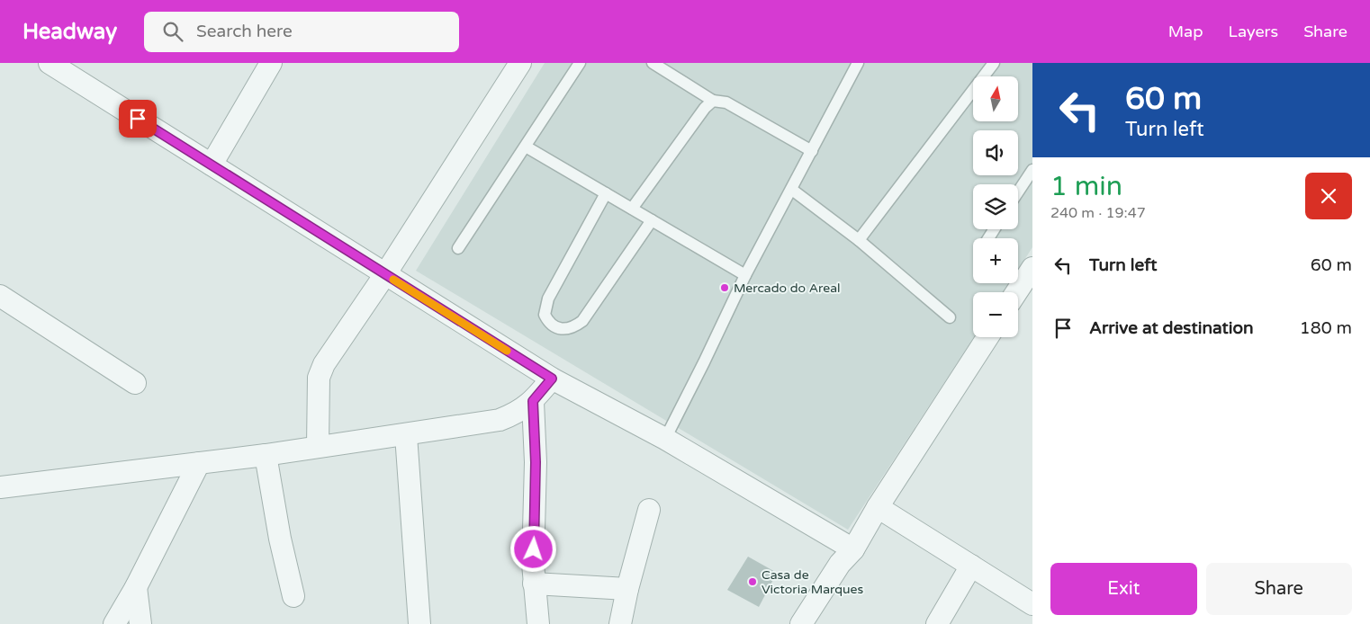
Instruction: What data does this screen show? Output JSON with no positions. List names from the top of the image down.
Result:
{
  "places": ["Mercado do Areal", "Casa de Victoria Marques"],
  "north": "top",
  "page": {
    "header": "Headway",
    "search": "Search here",
    "nav": ["Map", "Layers", "Share"],
    "turn": ["60 m", "Turn left"],
    "map_buttons": ["+", "−"],
    "heading": ["1 min", "240 m · 19:47"],
    "list": [
      {
        "name": "Turn left",
        "value": "60 m"
      },
      {
        "name": "Arrive at destination",
        "value": "180 m"
      }
    ],
    "buttons": ["Exit", "Share"]
  }
}
